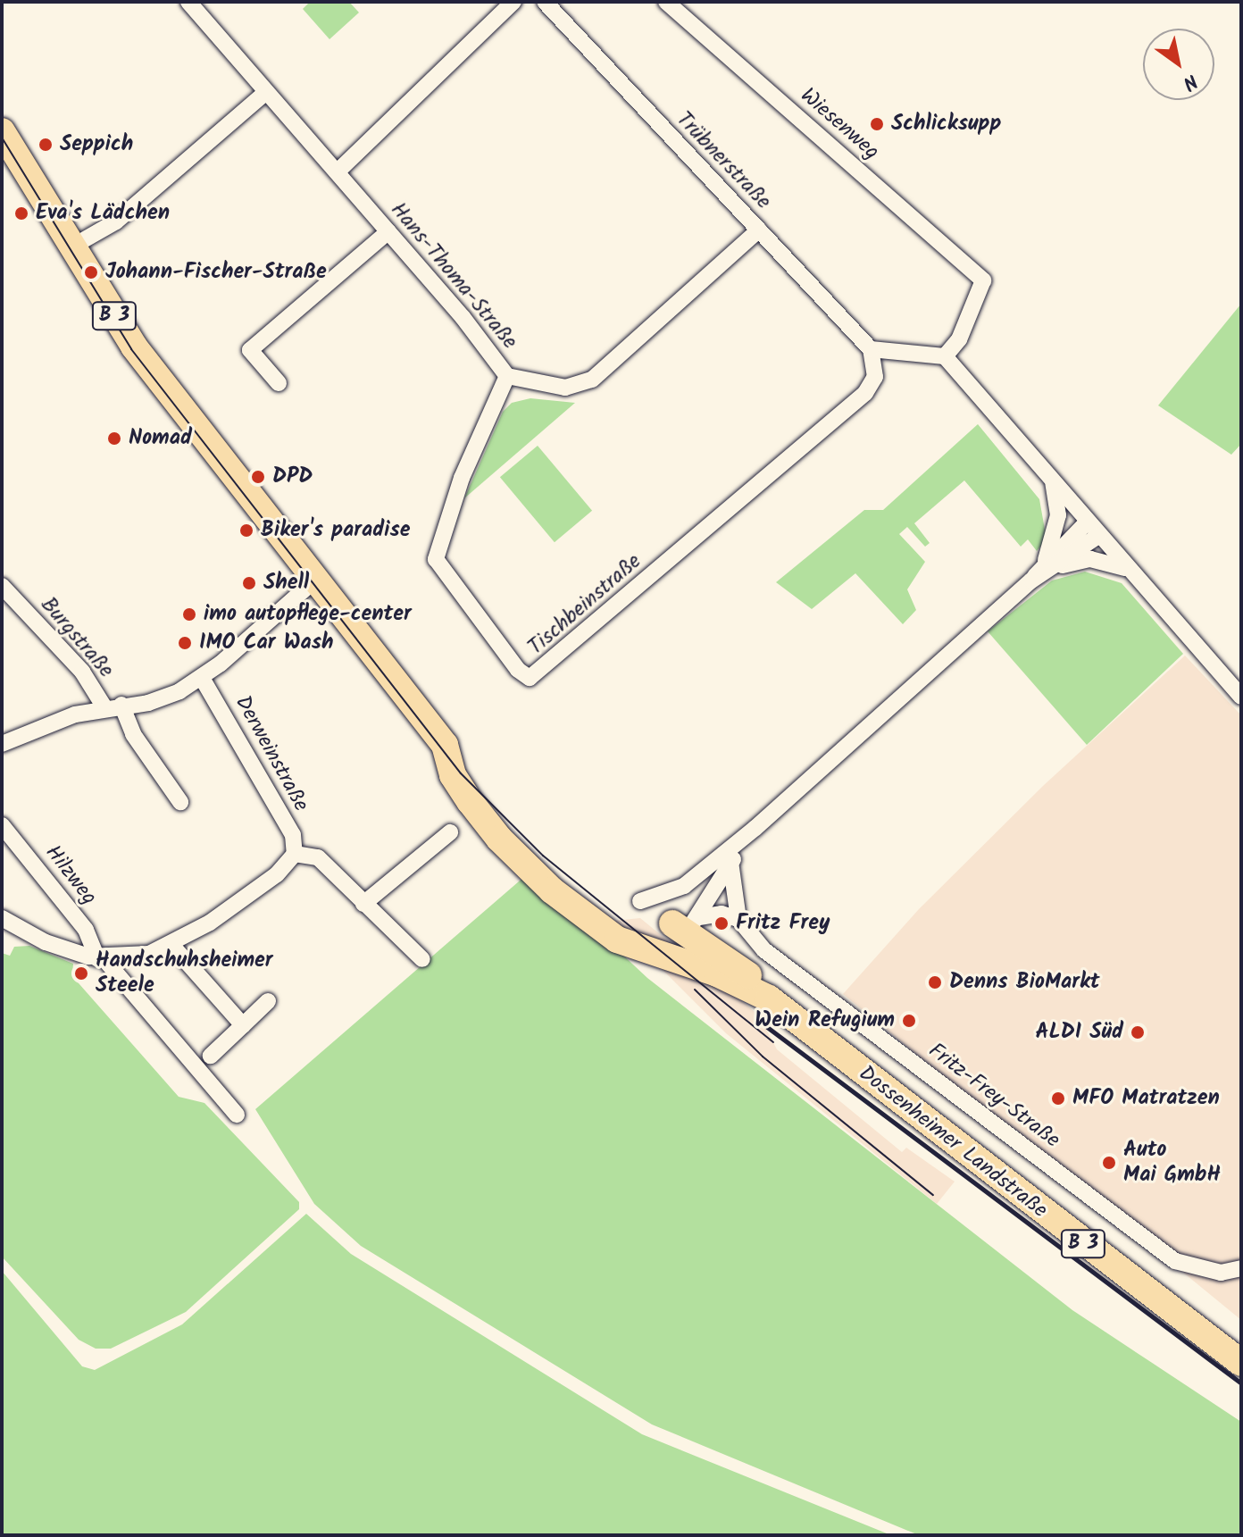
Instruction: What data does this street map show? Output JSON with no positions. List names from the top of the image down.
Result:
{
  "streets": {
    "main road": ["B 3", "Dossenheimer Landstraße"],
    "street": [
      "Wiesenweg",
      "Trübnerstraße",
      "Hans-Thoma-Straße",
      "Tischbeinstraße",
      "Burgstraße",
      "Derweinstraße",
      "Hilzweg",
      "Fritz-Frey-Straße"
    ]
  },
  "crossings": [
    ["Trübnerstraße", "Hans-Thoma-Straße"],
    ["Trübnerstraße", "Tischbeinstraße"],
    ["Hans-Thoma-Straße", "Tischbeinstraße"],
    ["Burgstraße", "Derweinstraße"],
    ["Burgstraße", "Dossenheimer Landstraße"]
  ],
  "places": [
    "Schlicksupp",
    "Seppich",
    "Eva's Lädchen",
    "Johann-Fischer-Straße",
    "Nomad",
    "DPD",
    "Biker's paradise",
    "Shell",
    "imo autopflege-center",
    "IMO Car Wash",
    "Fritz Frey",
    "Handschuhsheimer Steele",
    "Denns BioMarkt",
    "Wein Refugium",
    "ALDI Süd",
    "MFO Matratzen",
    "Auto Mai GmbH"
  ],
  "north": "bottom right"
}
